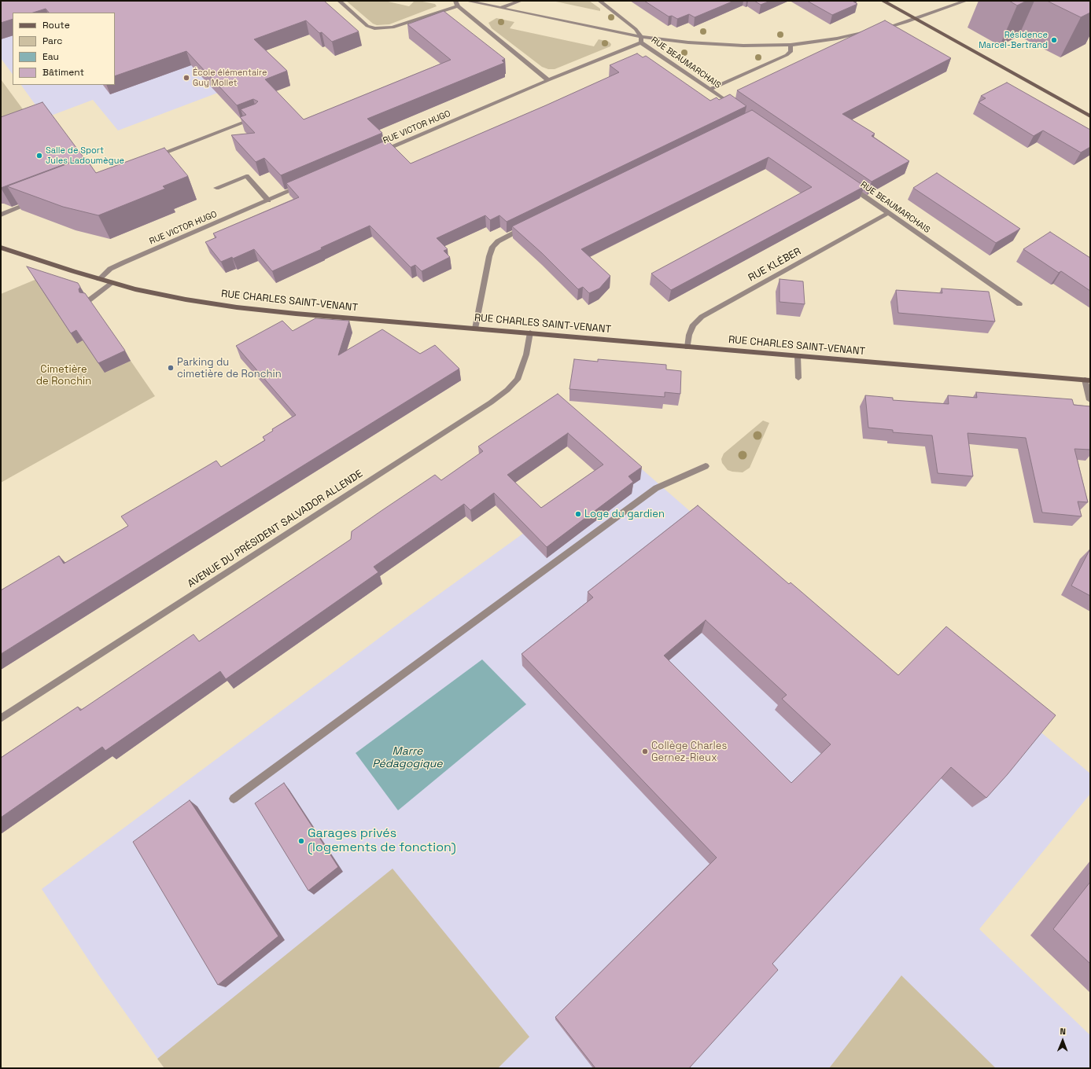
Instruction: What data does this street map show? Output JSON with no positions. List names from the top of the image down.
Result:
{
  "streets": {
    "street": [
      "RUE BEAUMARCHAIS",
      "RUE VICTOR HUGO",
      "RUE KLÉBER",
      "RUE CHARLES SAINT-VENANT",
      "AVENUE DU PRÉSIDENT SALVADOR ALLENDE"
    ]
  },
  "crossings": [
    ["RUE BEAUMARCHAIS", "RUE VICTOR HUGO"],
    ["RUE BEAUMARCHAIS", "RUE KLÉBER"],
    ["RUE VICTOR HUGO", "RUE CHARLES SAINT-VENANT"],
    ["RUE KLÉBER", "RUE CHARLES SAINT-VENANT"],
    ["RUE CHARLES SAINT-VENANT", "AVENUE DU PRÉSIDENT SALVADOR ALLENDE"]
  ],
  "water": ["Marre Pédagogique"],
  "parks": ["Cimetière de Ronchin"],
  "places": [
    "Résidence Marcel-Bertrand",
    "École élémentaire Guy Mollet",
    "Salle de Sport Jules Ladoumègue",
    "Parking du cimetière de Ronchin",
    "Loge du gardien",
    "Collège Charles Gernez-Rieux",
    "Garages privés (logements de fonction)"
  ],
  "legend": [
    "Route",
    "Parc",
    "Eau",
    "Bâtiment"
  ],
  "north": "top"
}
